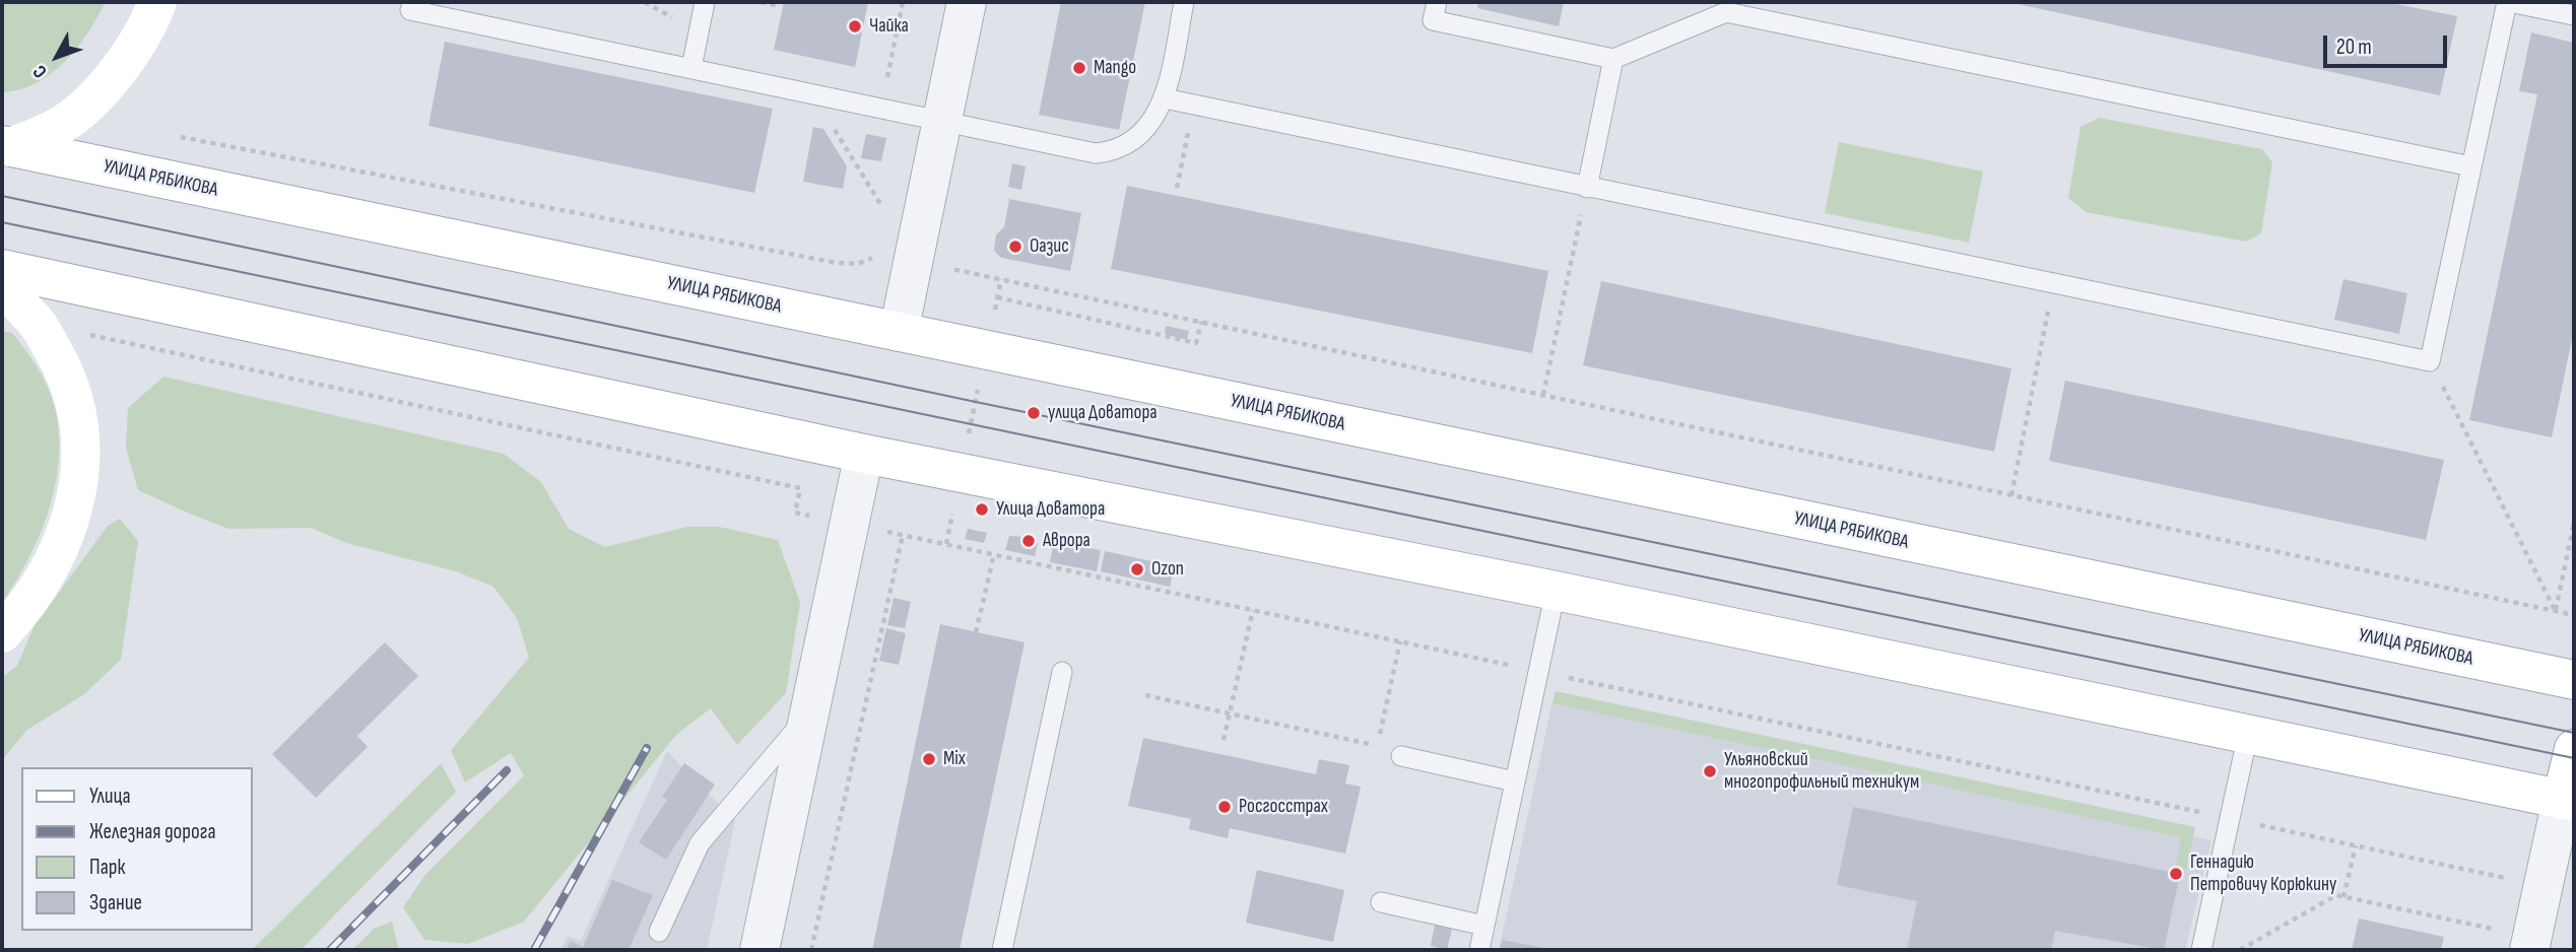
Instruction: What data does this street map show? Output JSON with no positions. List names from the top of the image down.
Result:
{
  "streets": {
    "main road": ["УЛИЦА РЯБИКОВА"]
  },
  "places": [
    "Чайка",
    "Mango",
    "Оазис",
    "улица Доватора",
    "Улица Доватора",
    "Аврора",
    "Ozon",
    "Mix",
    "Ульяновский многопрофильный техникум",
    "Росгосстрах",
    "Геннадию Петровичу Корюкину"
  ],
  "legend": [
    "Улица",
    "Железная дорога",
    "Парк",
    "Здание"
  ],
  "scale_bar": "20 m",
  "north": "bottom left"
}
